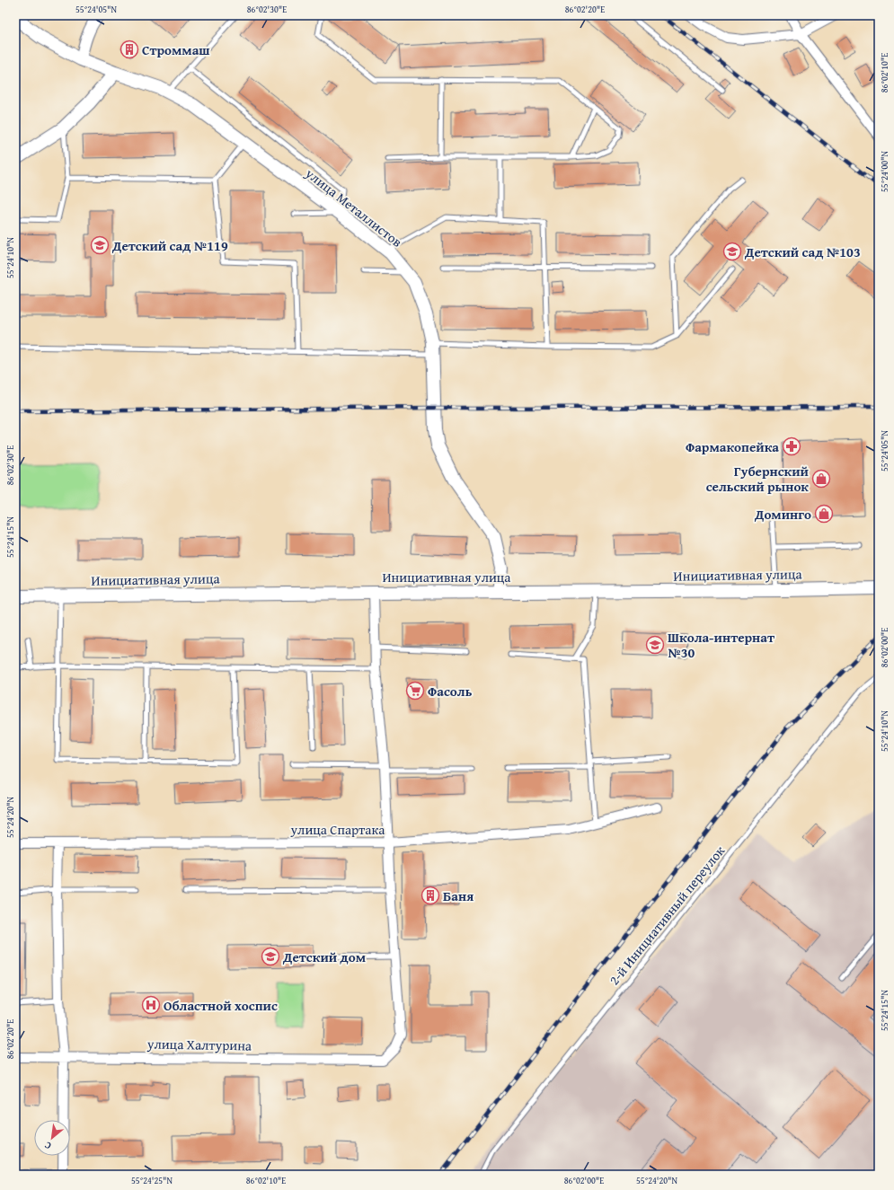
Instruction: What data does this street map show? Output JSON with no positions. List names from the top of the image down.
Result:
{
  "streets": {
    "main road": ["улица Металлистов", "Инициативная улица"],
    "street": ["улица Спартака", "улица Халтурина"],
    "lane": ["2-й Инициативный переулок"]
  },
  "crossings": [
    ["улица Металлистов", "Инициативная улица"]
  ],
  "places": {
    "building": ["Строммаш", "Баня"],
    "school or university": [
      "Детский сад №119",
      "Детский сад №103",
      "Школа-интернат №30",
      "Детский дом"
    ],
    "pharmacy": ["Фармакопейка"],
    "shop": ["Губернский сельский рынок", "Доминго"],
    "supermarket": ["Фасоль"],
    "hospital": ["Областной хоспис"]
  },
  "north": "bottom left",
  "coordinates": [
    "55°24'05\"N",
    "86°02'30\"E",
    "86°02'20\"E",
    "86°02'10\"E",
    "55°24'00\"N",
    "55°24'10\"N",
    "55°24'15\"N",
    "86°02'00\"E",
    "55°24'20\"N",
    "55°24'25\"N"
  ]
}
